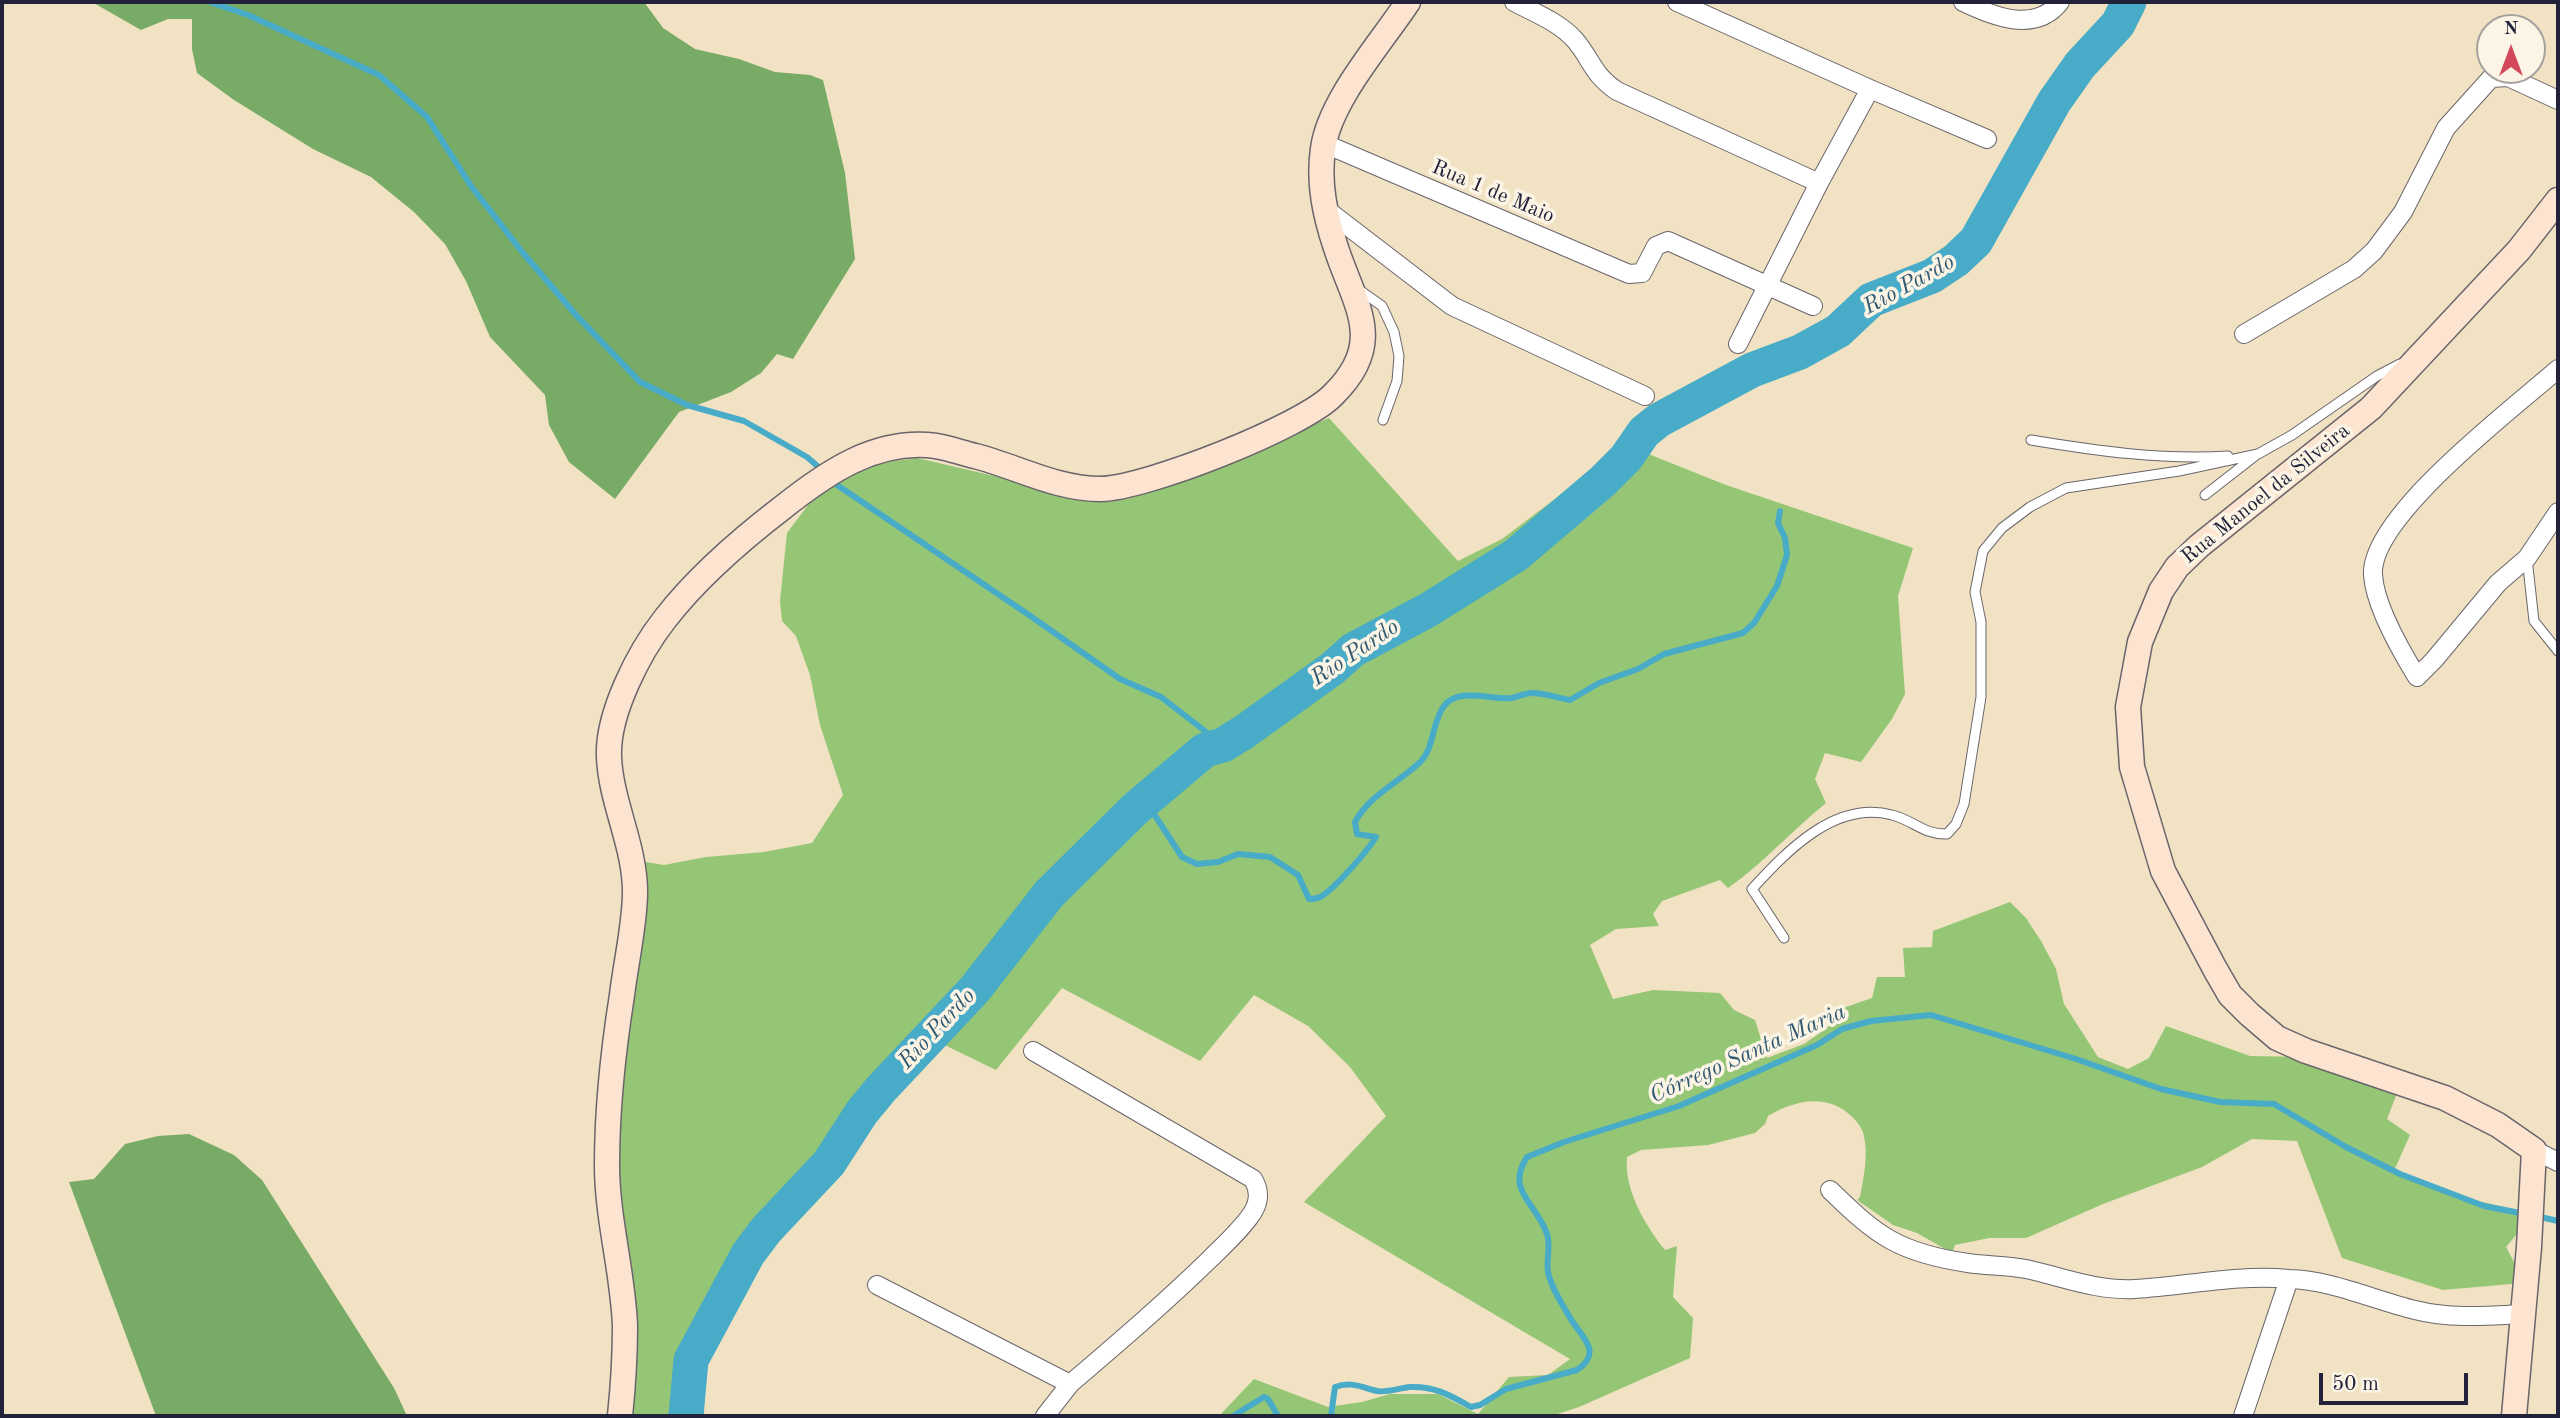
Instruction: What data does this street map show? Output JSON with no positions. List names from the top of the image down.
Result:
{
  "streets": {
    "street": ["Rua 1 de Maio", "Rua Manoel da Silveira"]
  },
  "water": ["Rio Pardo", "Córrego Santa Maria"],
  "scale_bar": "50 m",
  "north": "top"
}
